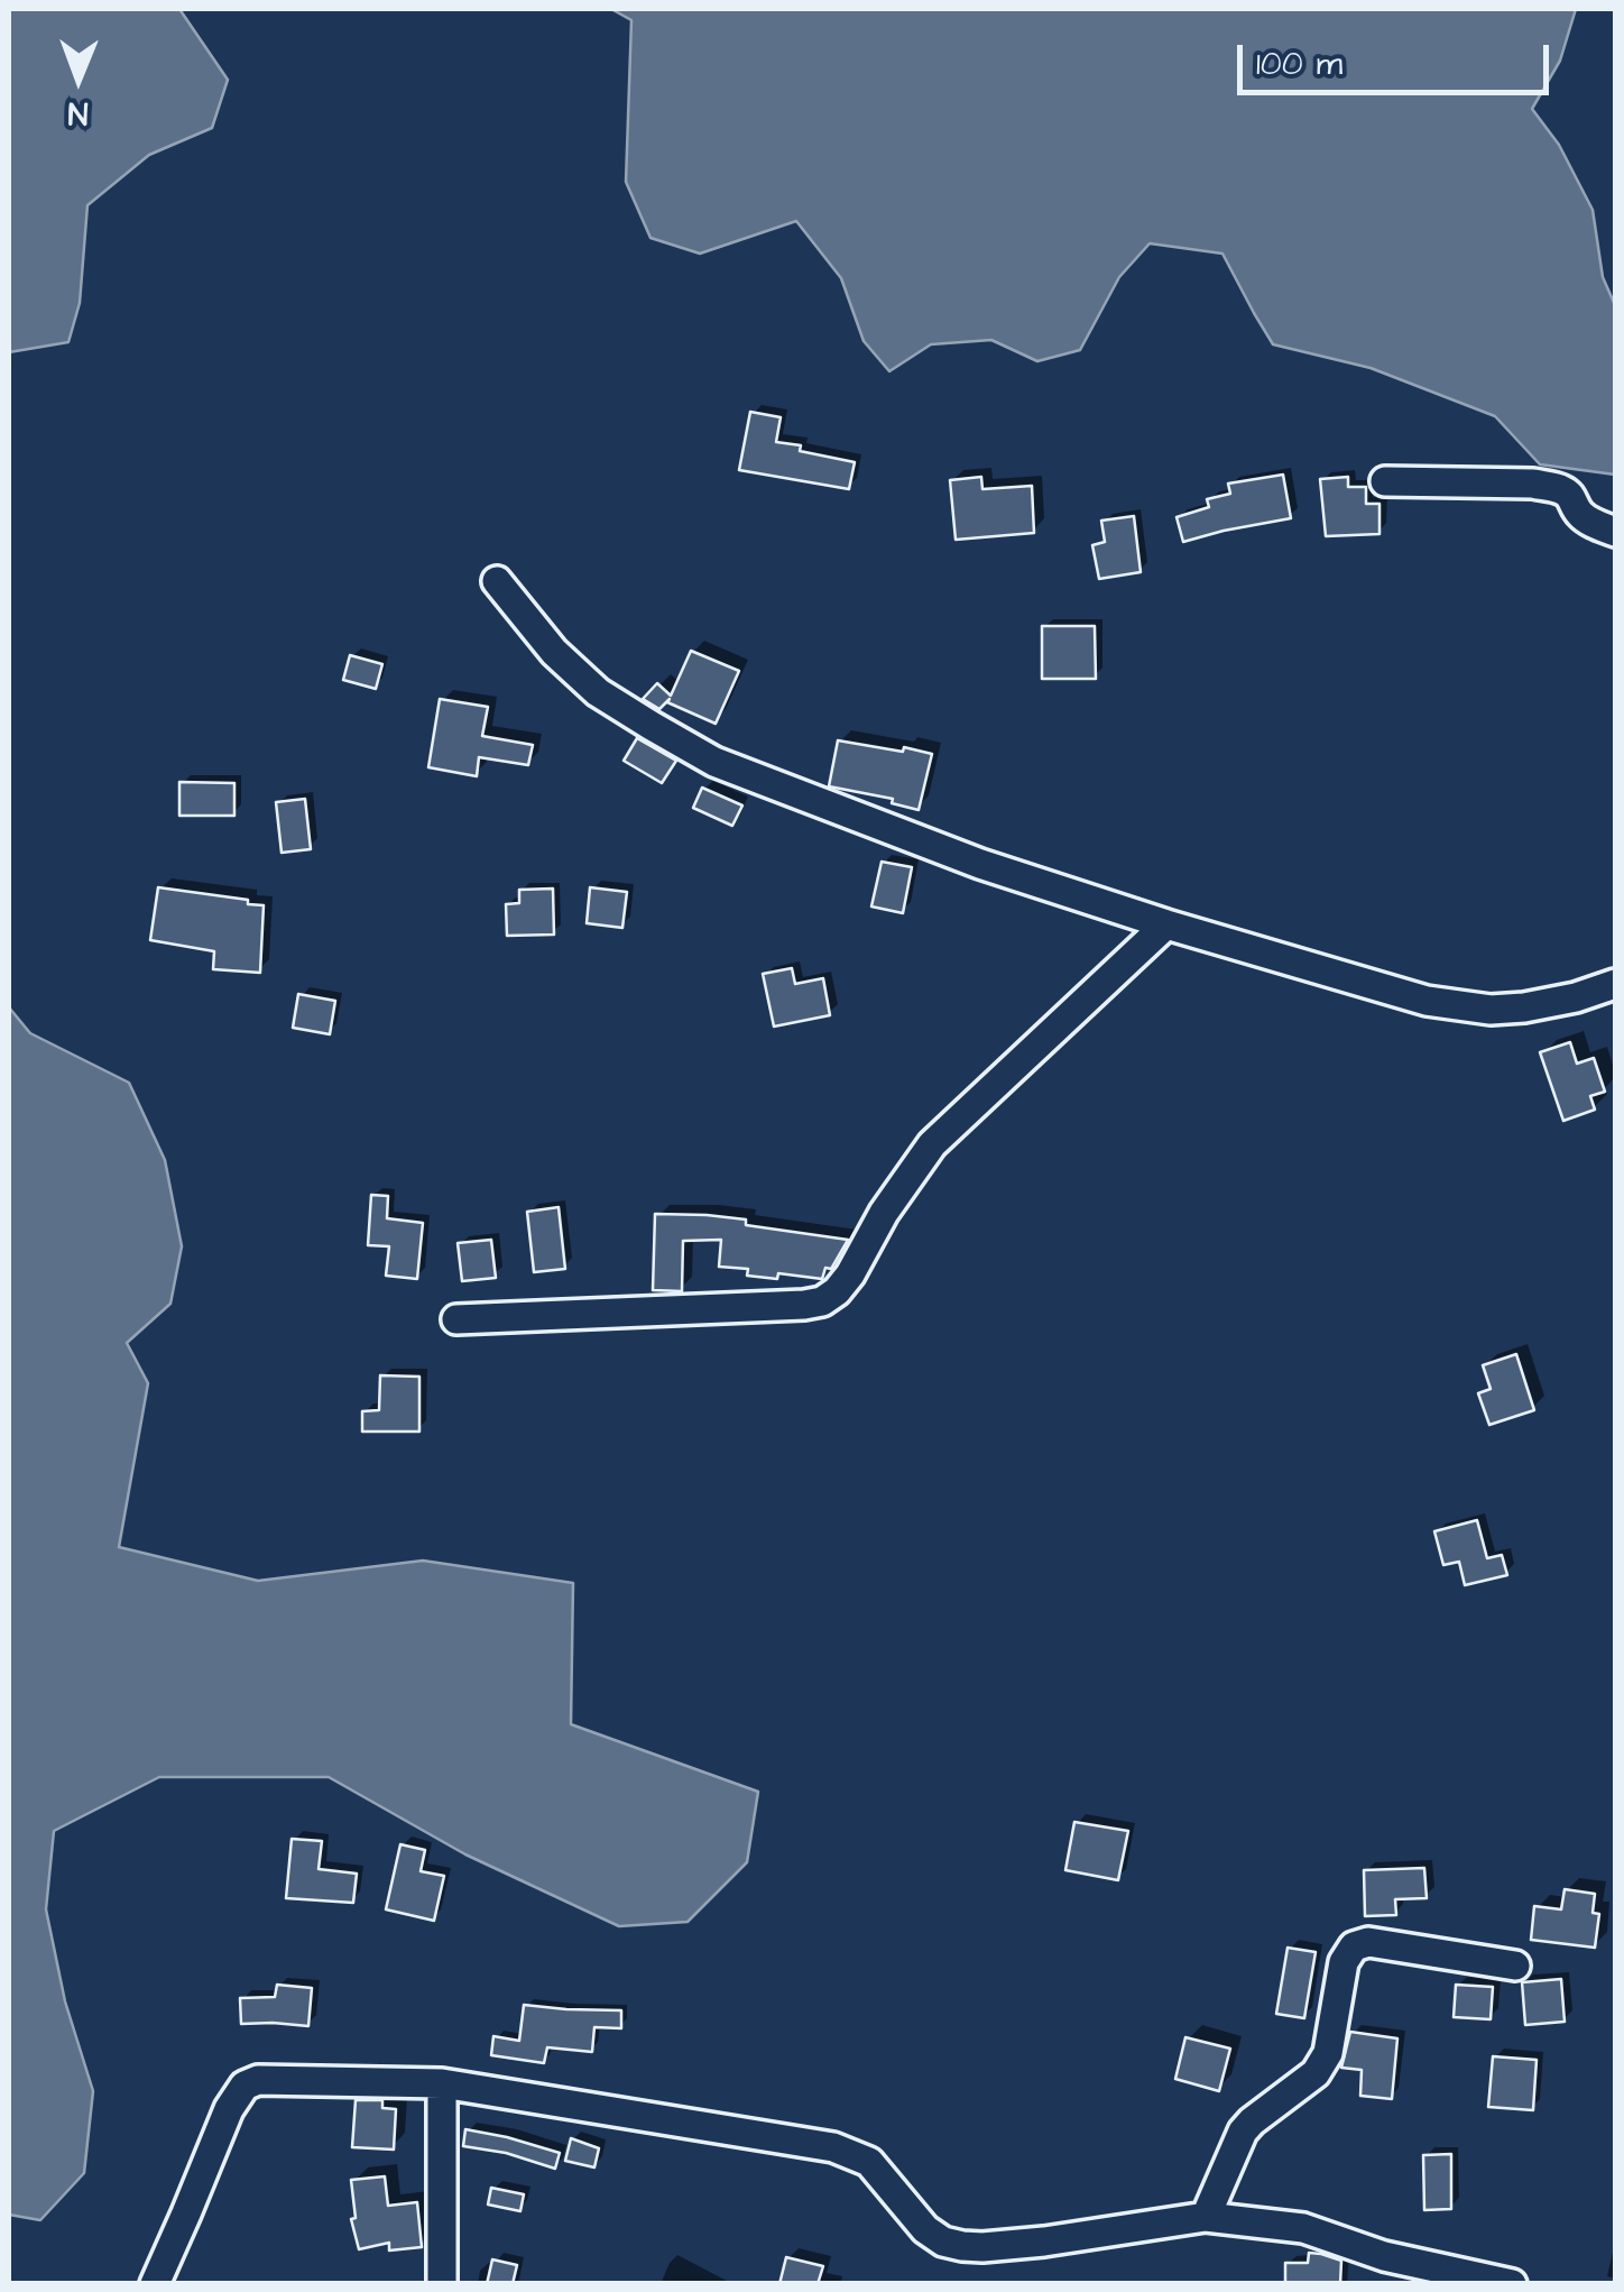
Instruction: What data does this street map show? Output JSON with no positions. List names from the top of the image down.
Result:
{
  "scale_bar": "100 m",
  "north": "bottom"
}
